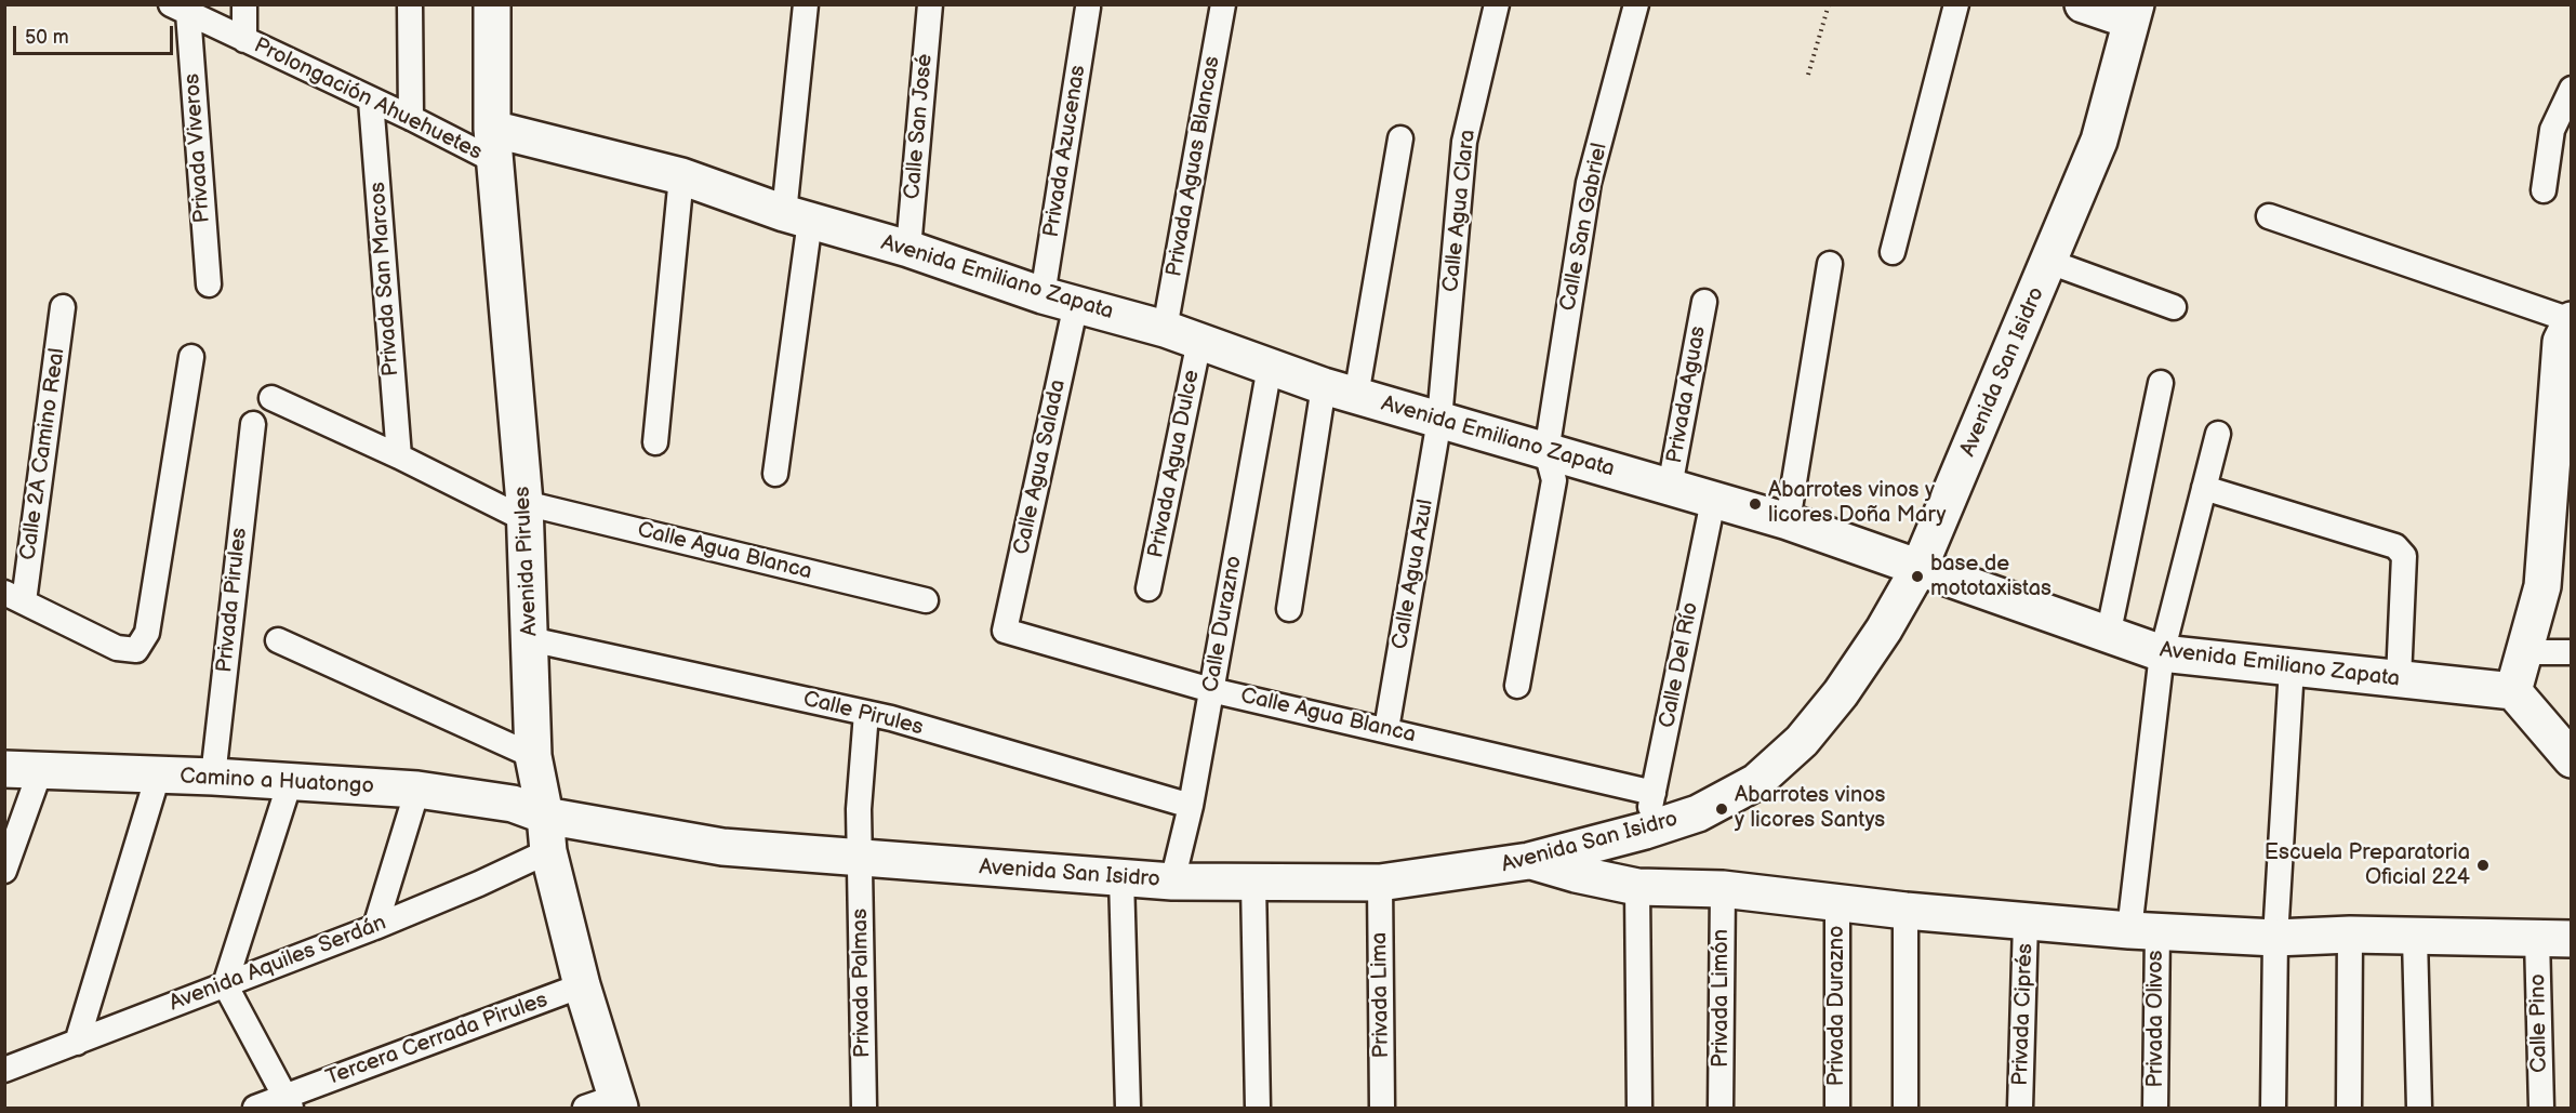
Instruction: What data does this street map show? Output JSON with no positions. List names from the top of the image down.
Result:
{
  "streets": {
    "main road": [
      "Avenida Emiliano Zapata",
      "Avenida San Isidro",
      "Avenida Pirules",
      "Camino a Huatongo"
    ],
    "street": [
      "Prolongación Ahuehuetes",
      "Calle San José",
      "Privada Viveros",
      "Privada Azucenas",
      "Privada Aguas Blancas",
      "Calle Agua Clara",
      "Calle San Gabriel",
      "Privada San Marcos",
      "Privada Aguas",
      "Calle 2A Camino Real",
      "Privada Agua Dulce",
      "Calle Agua Salada",
      "Calle Agua Blanca",
      "Calle Agua Azul",
      "Privada Pirules",
      "Calle Durazno",
      "Calle Del Río",
      "Calle Pirules",
      "Avenida Aquiles Serdán",
      "Privada Palmas",
      "Privada Lima",
      "Privada Limón",
      "Privada Durazno",
      "Privada Ciprés",
      "Privada Olivos",
      "Calle Pino",
      "Tercera Cerrada Pirules"
    ]
  },
  "crossings": [
    ["Prolongación Ahuehuetes", "Privada Viveros"],
    ["Prolongación Ahuehuetes", "Avenida Emiliano Zapata"],
    ["Prolongación Ahuehuetes", "Privada San Marcos"],
    ["Prolongación Ahuehuetes", "Avenida Pirules"],
    ["Calle San José", "Avenida Emiliano Zapata"],
    ["Privada Azucenas", "Avenida Emiliano Zapata"],
    ["Privada Aguas Blancas", "Avenida Emiliano Zapata"],
    ["Calle Agua Clara", "Avenida Emiliano Zapata"],
    ["Calle Agua Clara", "Calle Agua Azul"],
    ["Calle San Gabriel", "Avenida Emiliano Zapata"],
    ["Avenida Emiliano Zapata", "Avenida San Isidro"],
    ["Avenida Emiliano Zapata", "Privada Aguas"],
    ["Avenida Emiliano Zapata", "Privada Agua Dulce"],
    ["Avenida Emiliano Zapata", "Calle Agua Salada"],
    ["Avenida Emiliano Zapata", "Avenida Pirules"],
    ["Avenida Emiliano Zapata", "Calle Agua Azul"],
    ["Avenida Emiliano Zapata", "Calle Durazno"],
    ["Avenida Emiliano Zapata", "Calle Del Río"],
    ["Avenida Emiliano Zapata", "Privada Olivos"],
    ["Privada San Marcos", "Calle Agua Blanca"],
    ["Avenida San Isidro", "Avenida Pirules"],
    ["Avenida San Isidro", "Calle Durazno"],
    ["Avenida San Isidro", "Calle Del Río"],
    ["Avenida San Isidro", "Camino a Huatongo"],
    ["Avenida San Isidro", "Privada Palmas"],
    ["Avenida San Isidro", "Privada Lima"],
    ["Calle Agua Salada", "Calle Agua Blanca"],
    ["Calle Agua Blanca", "Avenida Pirules"],
    ["Calle Agua Blanca", "Calle Agua Azul"],
    ["Calle Agua Blanca", "Calle Durazno"],
    ["Calle Agua Blanca", "Calle Del Río"],
    ["Avenida Pirules", "Calle Pirules"],
    ["Avenida Pirules", "Camino a Huatongo"],
    ["Avenida Pirules", "Avenida Aquiles Serdán"],
    ["Avenida Pirules", "Tercera Cerrada Pirules"],
    ["Privada Pirules", "Camino a Huatongo"],
    ["Calle Durazno", "Calle Pirules"],
    ["Calle Pirules", "Privada Palmas"]
  ],
  "places": [
    "Abarrotes vinos y licores Doña Mary",
    "base de mototaxistas",
    "Abarrotes vinos y licores Santys",
    "Escuela Preparatoria Oficial 224"
  ],
  "scale_bar": "50 m"
}
